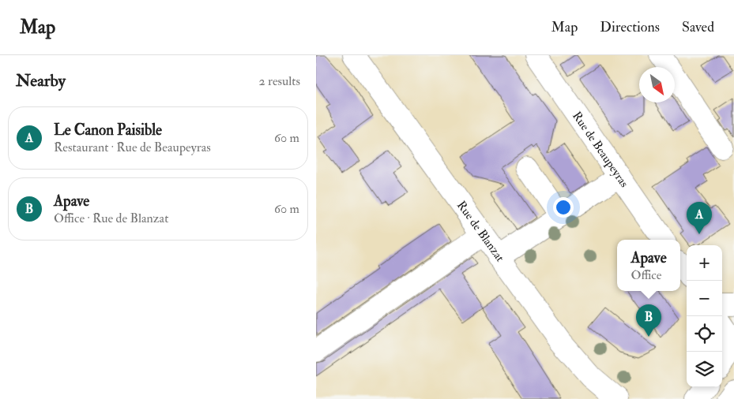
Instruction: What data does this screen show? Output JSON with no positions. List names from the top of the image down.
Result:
{
  "streets": {
    "street": ["Rue de Beaupeyras", "Rue de Blanzat"]
  },
  "north": "bottom right",
  "page": {
    "header": "Map",
    "nav": ["Map", "Directions", "Saved"],
    "heading": ["Nearby", "2 results"],
    "list": [
      {
        "mark": "A",
        "name": "Le Canon Paisible",
        "note": "Restaurant · Rue de Beaupeyras",
        "value": "60 m"
      },
      {
        "mark": "B",
        "name": "Apave",
        "note": "Office · Rue de Blanzat",
        "value": "60 m"
      }
    ],
    "pins": ["A", "B"],
    "popup": ["Apave", "Office"],
    "map_buttons": ["+", "−"]
  }
}
